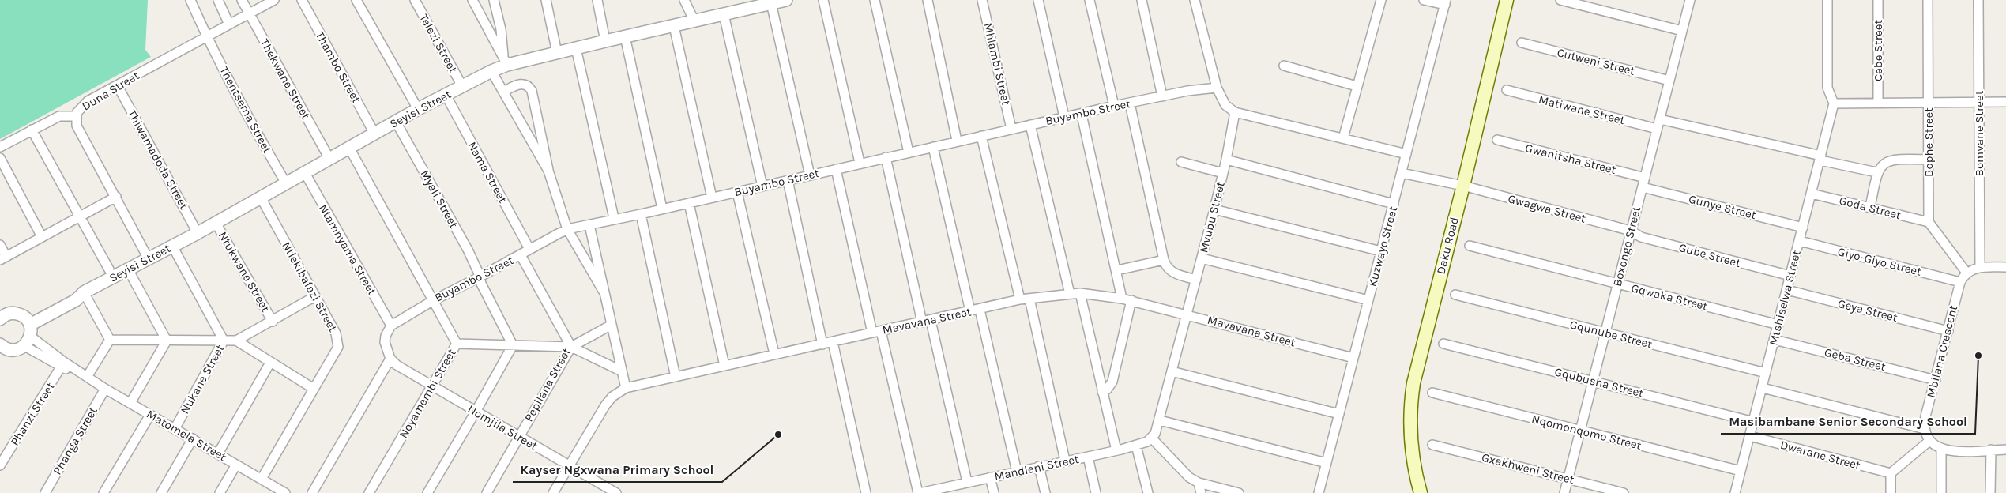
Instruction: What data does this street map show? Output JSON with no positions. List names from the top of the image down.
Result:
{
  "streets": {
    "main road": ["Daku Road"],
    "street": [
      "Telezi Street",
      "Cebe Street",
      "Cutweni Street",
      "Mhlambi Street",
      "Thambo Street",
      "Thekwane Street",
      "Duna Street",
      "Seyisi Street",
      "Thentsema Street",
      "Matiwane Street",
      "Buyambo Street",
      "Bomvane Street",
      "Bophe Street",
      "Gwanitsha Street",
      "Thiwamadoda Street",
      "Nama Street",
      "Myali Street",
      "Gunye Street",
      "Goda Street",
      "Gwagwa Street",
      "Mvubu Street",
      "Kuzwayo Street",
      "Boxongo Street",
      "Ntamnyama Street",
      "Gube Street",
      "Giyo-Giyo Street",
      "Ntukwane Street",
      "Ntlekibafazi Street",
      "Gqwaka Street",
      "Mtshiselwa Street",
      "Geya Street",
      "Mavavana Street",
      "Gqunube Street",
      "Mbilana Crescent",
      "Geba Street",
      "Nukane Street",
      "Gqubusha Street",
      "Pepilana Street",
      "Noyamembi Street",
      "Phanzi Street",
      "Nomjila Street",
      "Nqomonqomo Street",
      "Matomela Street",
      "Phanga Street",
      "Dwarane Street",
      "Mandleni Street",
      "Gxakhweni Street"
    ]
  },
  "crossings": [
    ["Telezi Street", "Seyisi Street"],
    ["Cutweni Street", "Boxongo Street"],
    ["Mhlambi Street", "Buyambo Street"],
    ["Thambo Street", "Seyisi Street"],
    ["Thekwane Street", "Duna Street"],
    ["Thekwane Street", "Seyisi Street"],
    ["Duna Street", "Seyisi Street"],
    ["Duna Street", "Thentsema Street"],
    ["Duna Street", "Thiwamadoda Street"],
    ["Seyisi Street", "Thentsema Street"],
    ["Seyisi Street", "Thiwamadoda Street"],
    ["Seyisi Street", "Nama Street"],
    ["Seyisi Street", "Myali Street"],
    ["Seyisi Street", "Ntamnyama Street"],
    ["Seyisi Street", "Ntukwane Street"],
    ["Seyisi Street", "Ntlekibafazi Street"],
    ["Seyisi Street", "Nukane Street"],
    ["Seyisi Street", "Noyamembi Street"],
    ["Seyisi Street", "Matomela Street"],
    ["Matiwane Street", "Boxongo Street"],
    ["Buyambo Street", "Nama Street"],
    ["Buyambo Street", "Myali Street"],
    ["Buyambo Street", "Ntamnyama Street"],
    ["Buyambo Street", "Pepilana Street"],
    ["Buyambo Street", "Noyamembi Street"],
    ["Bophe Street", "Goda Street"],
    ["Gwanitsha Street", "Boxongo Street"],
    ["Gunye Street", "Boxongo Street"],
    ["Gunye Street", "Mtshiselwa Street"],
    ["Goda Street", "Mtshiselwa Street"],
    ["Gwagwa Street", "Daku Road"],
    ["Gwagwa Street", "Kuzwayo Street"],
    ["Gwagwa Street", "Boxongo Street"],
    ["Gwagwa Street", "Gube Street"],
    ["Mvubu Street", "Mavavana Street"],
    ["Mvubu Street", "Mandleni Street"],
    ["Kuzwayo Street", "Mavavana Street"],
    ["Boxongo Street", "Gube Street"],
    ["Boxongo Street", "Gqwaka Street"],
    ["Boxongo Street", "Gqunube Street"],
    ["Boxongo Street", "Gqubusha Street"],
    ["Boxongo Street", "Nqomonqomo Street"],
    ["Boxongo Street", "Gxakhweni Street"],
    ["Gube Street", "Mtshiselwa Street"],
    ["Giyo-Giyo Street", "Mtshiselwa Street"],
    ["Giyo-Giyo Street", "Mbilana Crescent"],
    ["Ntlekibafazi Street", "Matomela Street"],
    ["Gqwaka Street", "Mtshiselwa Street"],
    ["Mtshiselwa Street", "Geya Street"],
    ["Mtshiselwa Street", "Gqunube Street"],
    ["Mtshiselwa Street", "Geba Street"],
    ["Mtshiselwa Street", "Gqubusha Street"],
    ["Mtshiselwa Street", "Nqomonqomo Street"],
    ["Mtshiselwa Street", "Dwarane Street"],
    ["Geya Street", "Mbilana Crescent"],
    ["Mavavana Street", "Nomjila Street"],
    ["Mbilana Crescent", "Geba Street"],
    ["Nukane Street", "Matomela Street"],
    ["Pepilana Street", "Nomjila Street"],
    ["Noyamembi Street", "Nomjila Street"],
    ["Phanzi Street", "Matomela Street"],
    ["Matomela Street", "Phanga Street"]
  ],
  "places": ["Masibambane Senior Secondary School", "Kayser Ngxwana Primary School"]
}
